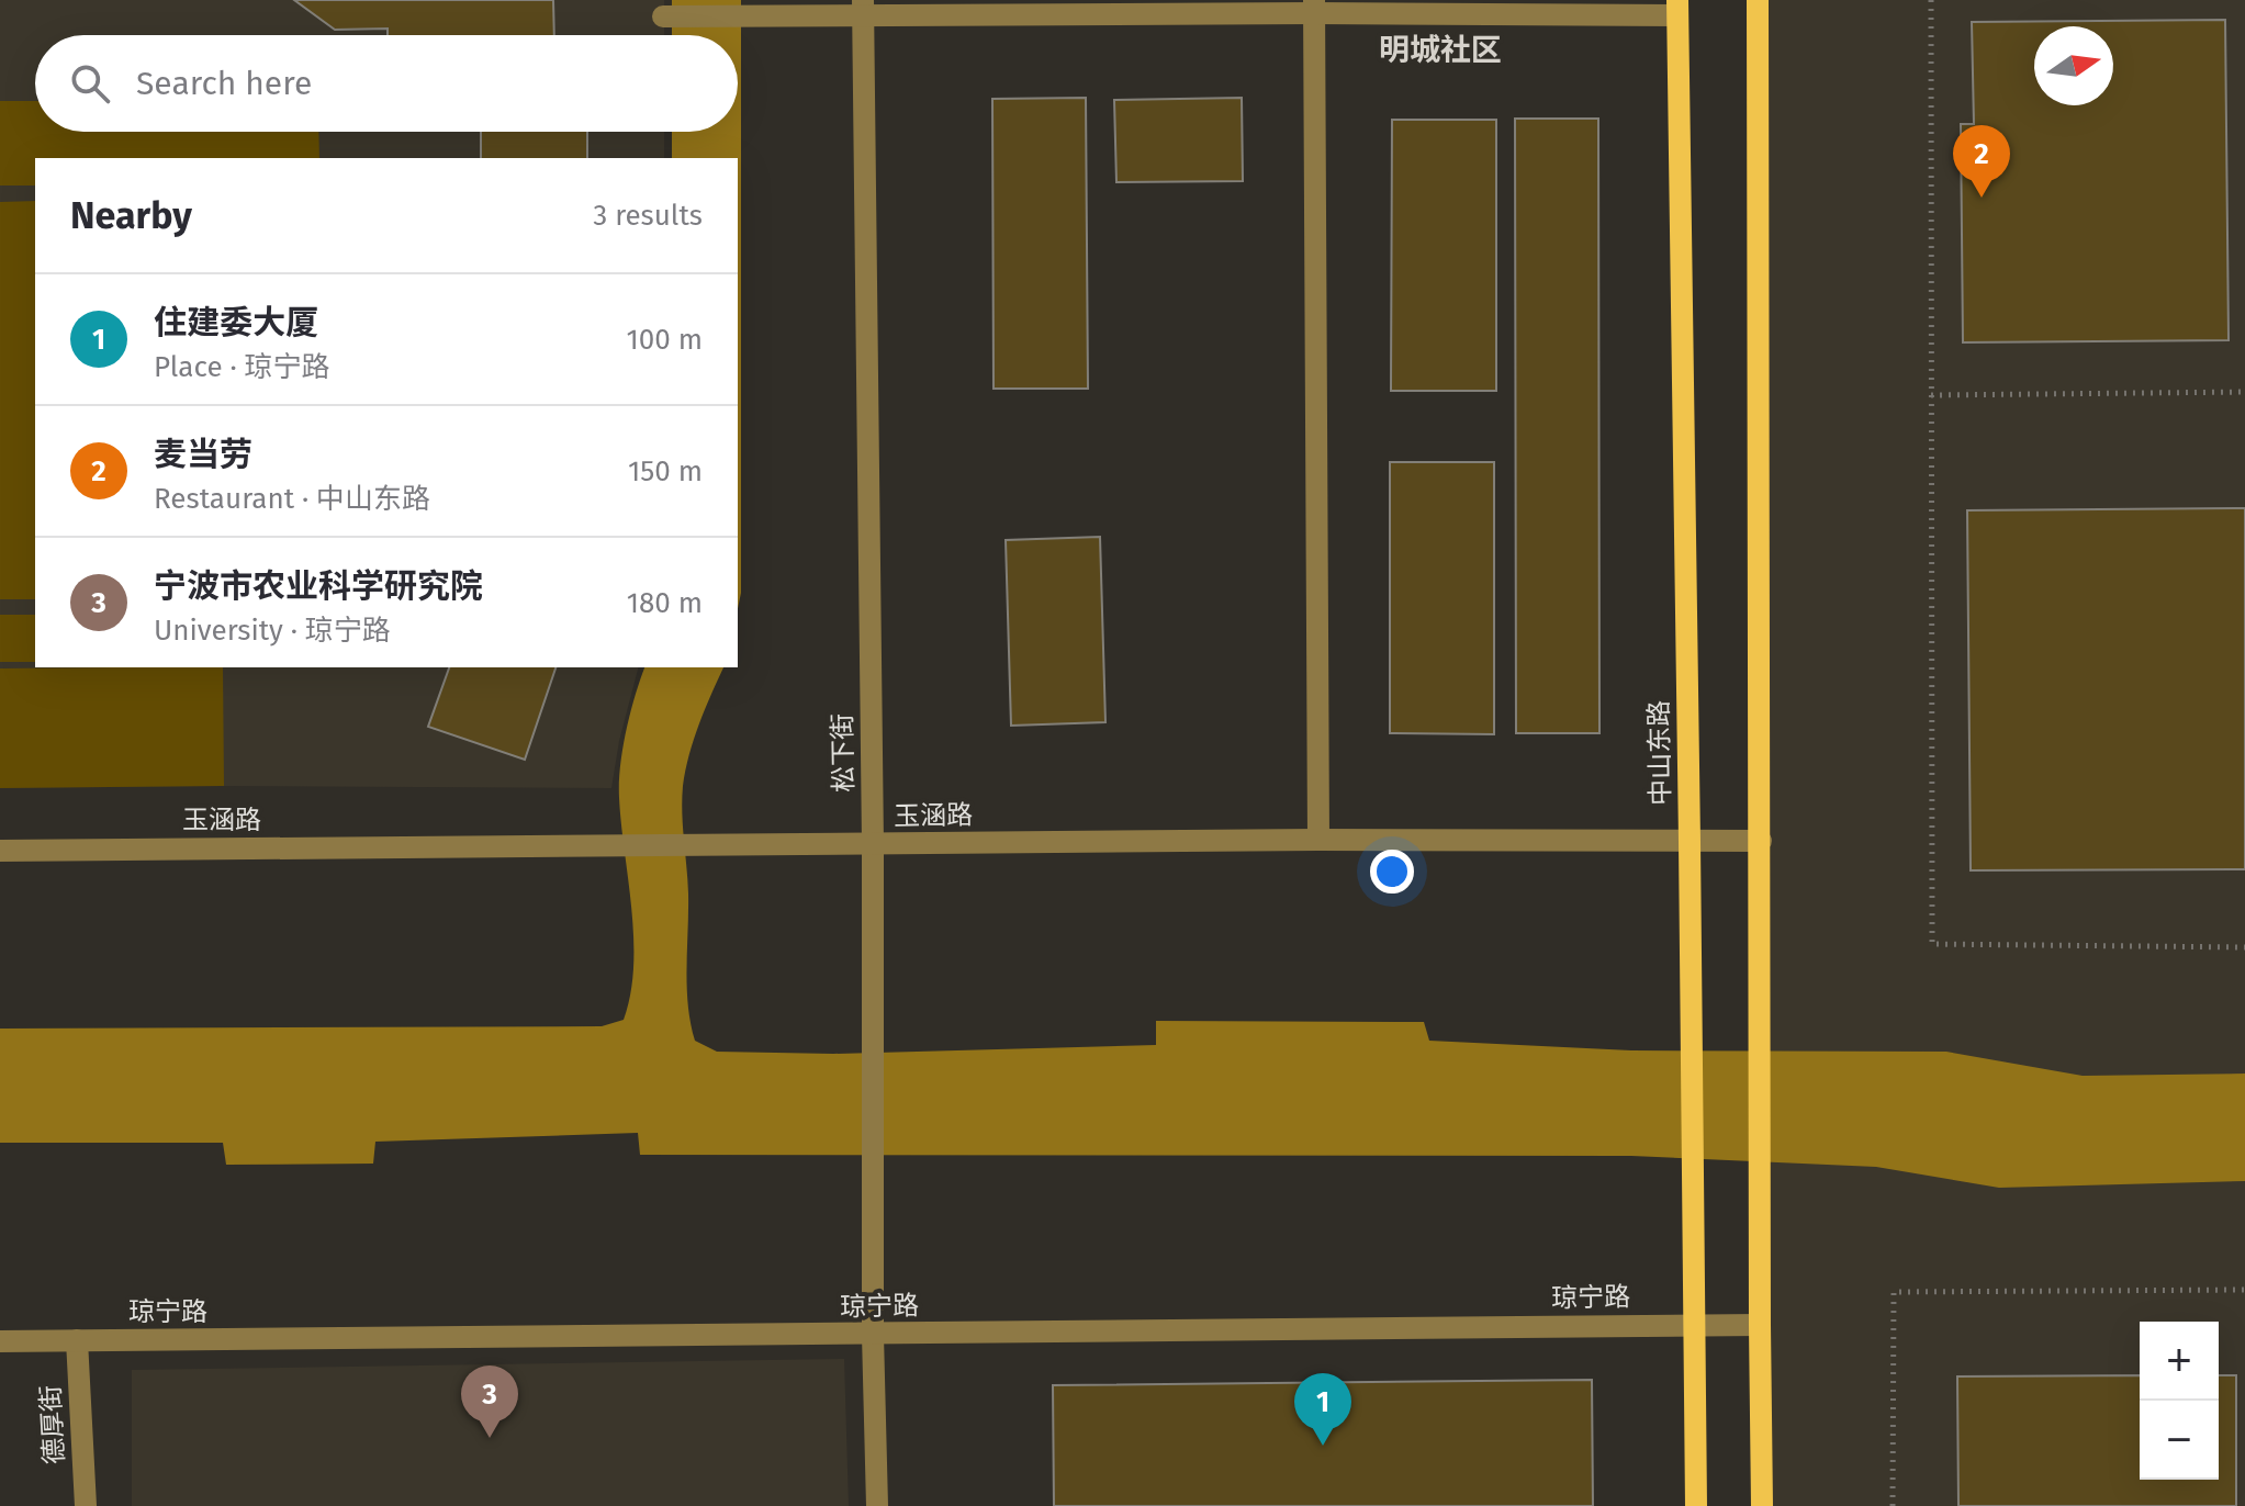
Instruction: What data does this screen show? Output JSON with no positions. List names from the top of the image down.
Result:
{
  "streets": {
    "main road": ["中山东路"],
    "street": [
      "松下街",
      "玉涵路",
      "琼宁路",
      "德厚街"
    ]
  },
  "crossings": [
    ["松下街", "玉涵路"],
    ["松下街", "琼宁路"],
    ["中山东路", "玉涵路"],
    ["中山东路", "琼宁路"],
    ["琼宁路", "德厚街"]
  ],
  "districts": ["明城社区"],
  "north": "right",
  "page": {
    "search": "Search here",
    "pins": ["2", "3", "1"],
    "heading": ["Nearby", "3 results"],
    "list": [
      {
        "mark": "1",
        "name": "住建委大厦",
        "note": "Place · 琼宁路",
        "value": "100 m"
      },
      {
        "mark": "2",
        "name": "麦当劳",
        "note": "Restaurant · 中山东路",
        "value": "150 m"
      },
      {
        "mark": "3",
        "name": "宁波市农业科学研究院",
        "note": "University · 琼宁路",
        "value": "180 m"
      }
    ],
    "map_buttons": ["+", "−"]
  }
}
